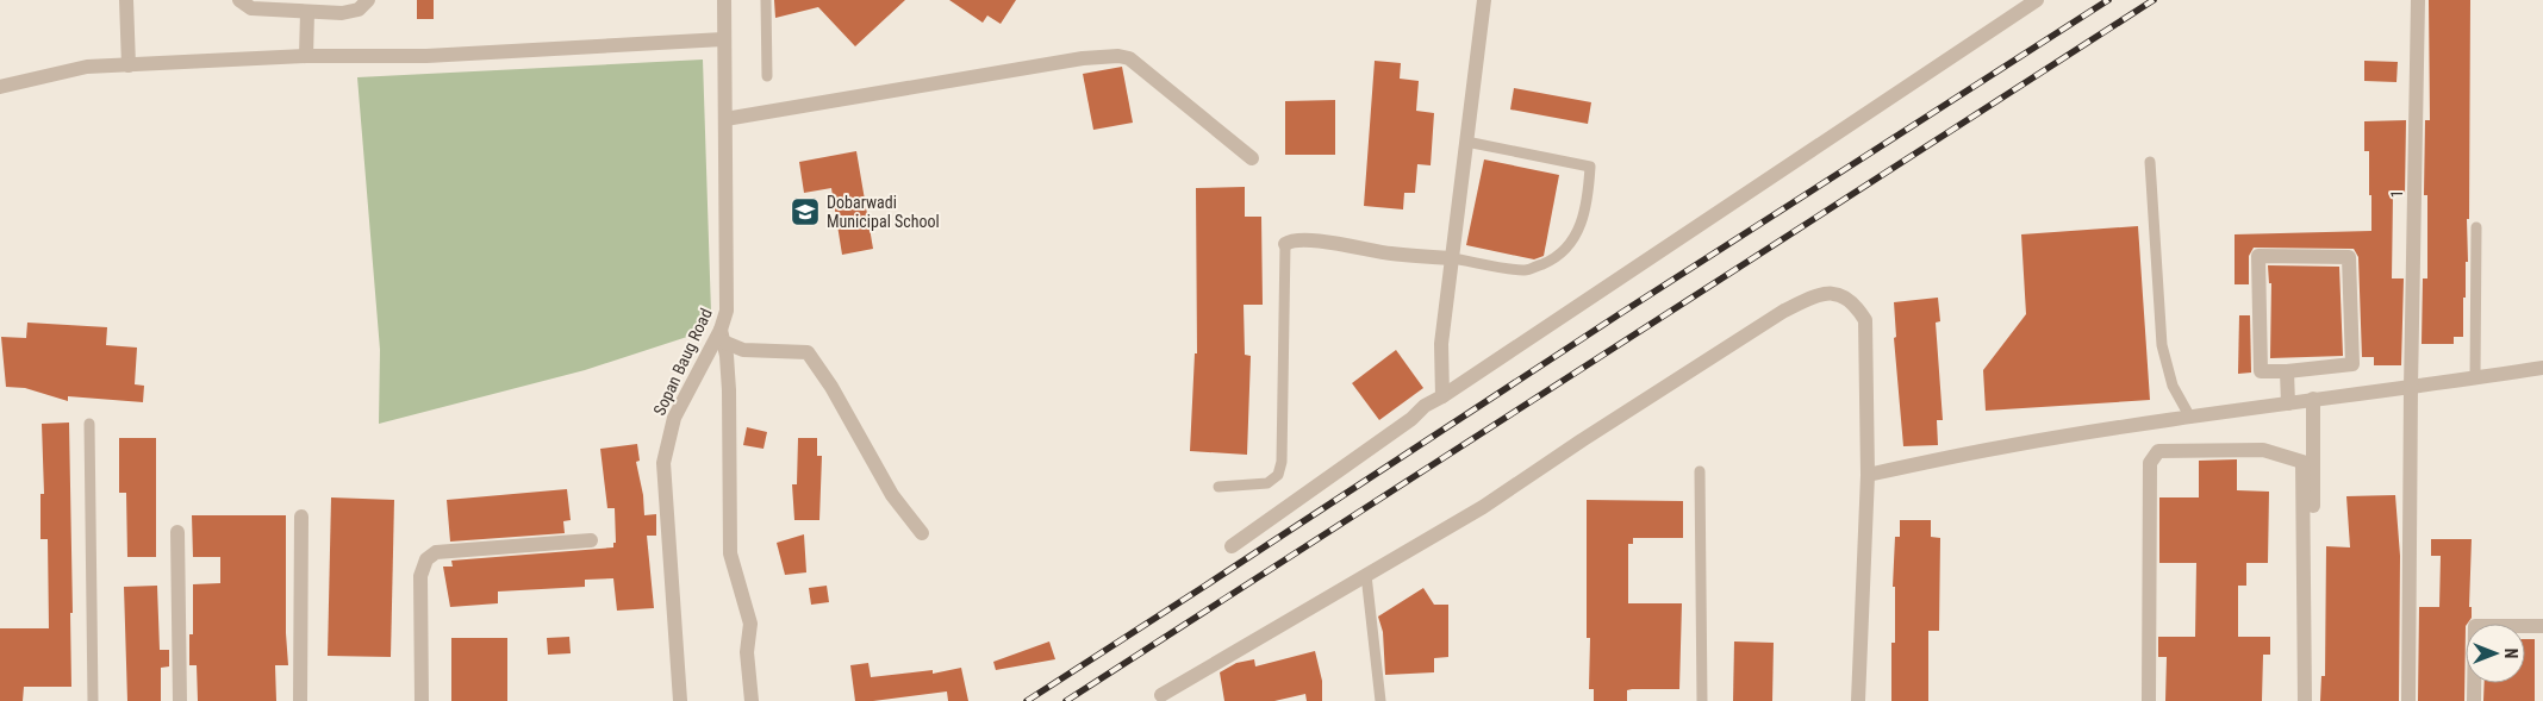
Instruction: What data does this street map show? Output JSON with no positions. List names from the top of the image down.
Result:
{
  "streets": {
    "street": ["1", "Sopan Baug Road"]
  },
  "places": {
    "school or university": ["Dobarwadi Municipal School"]
  },
  "north": "right"
}
